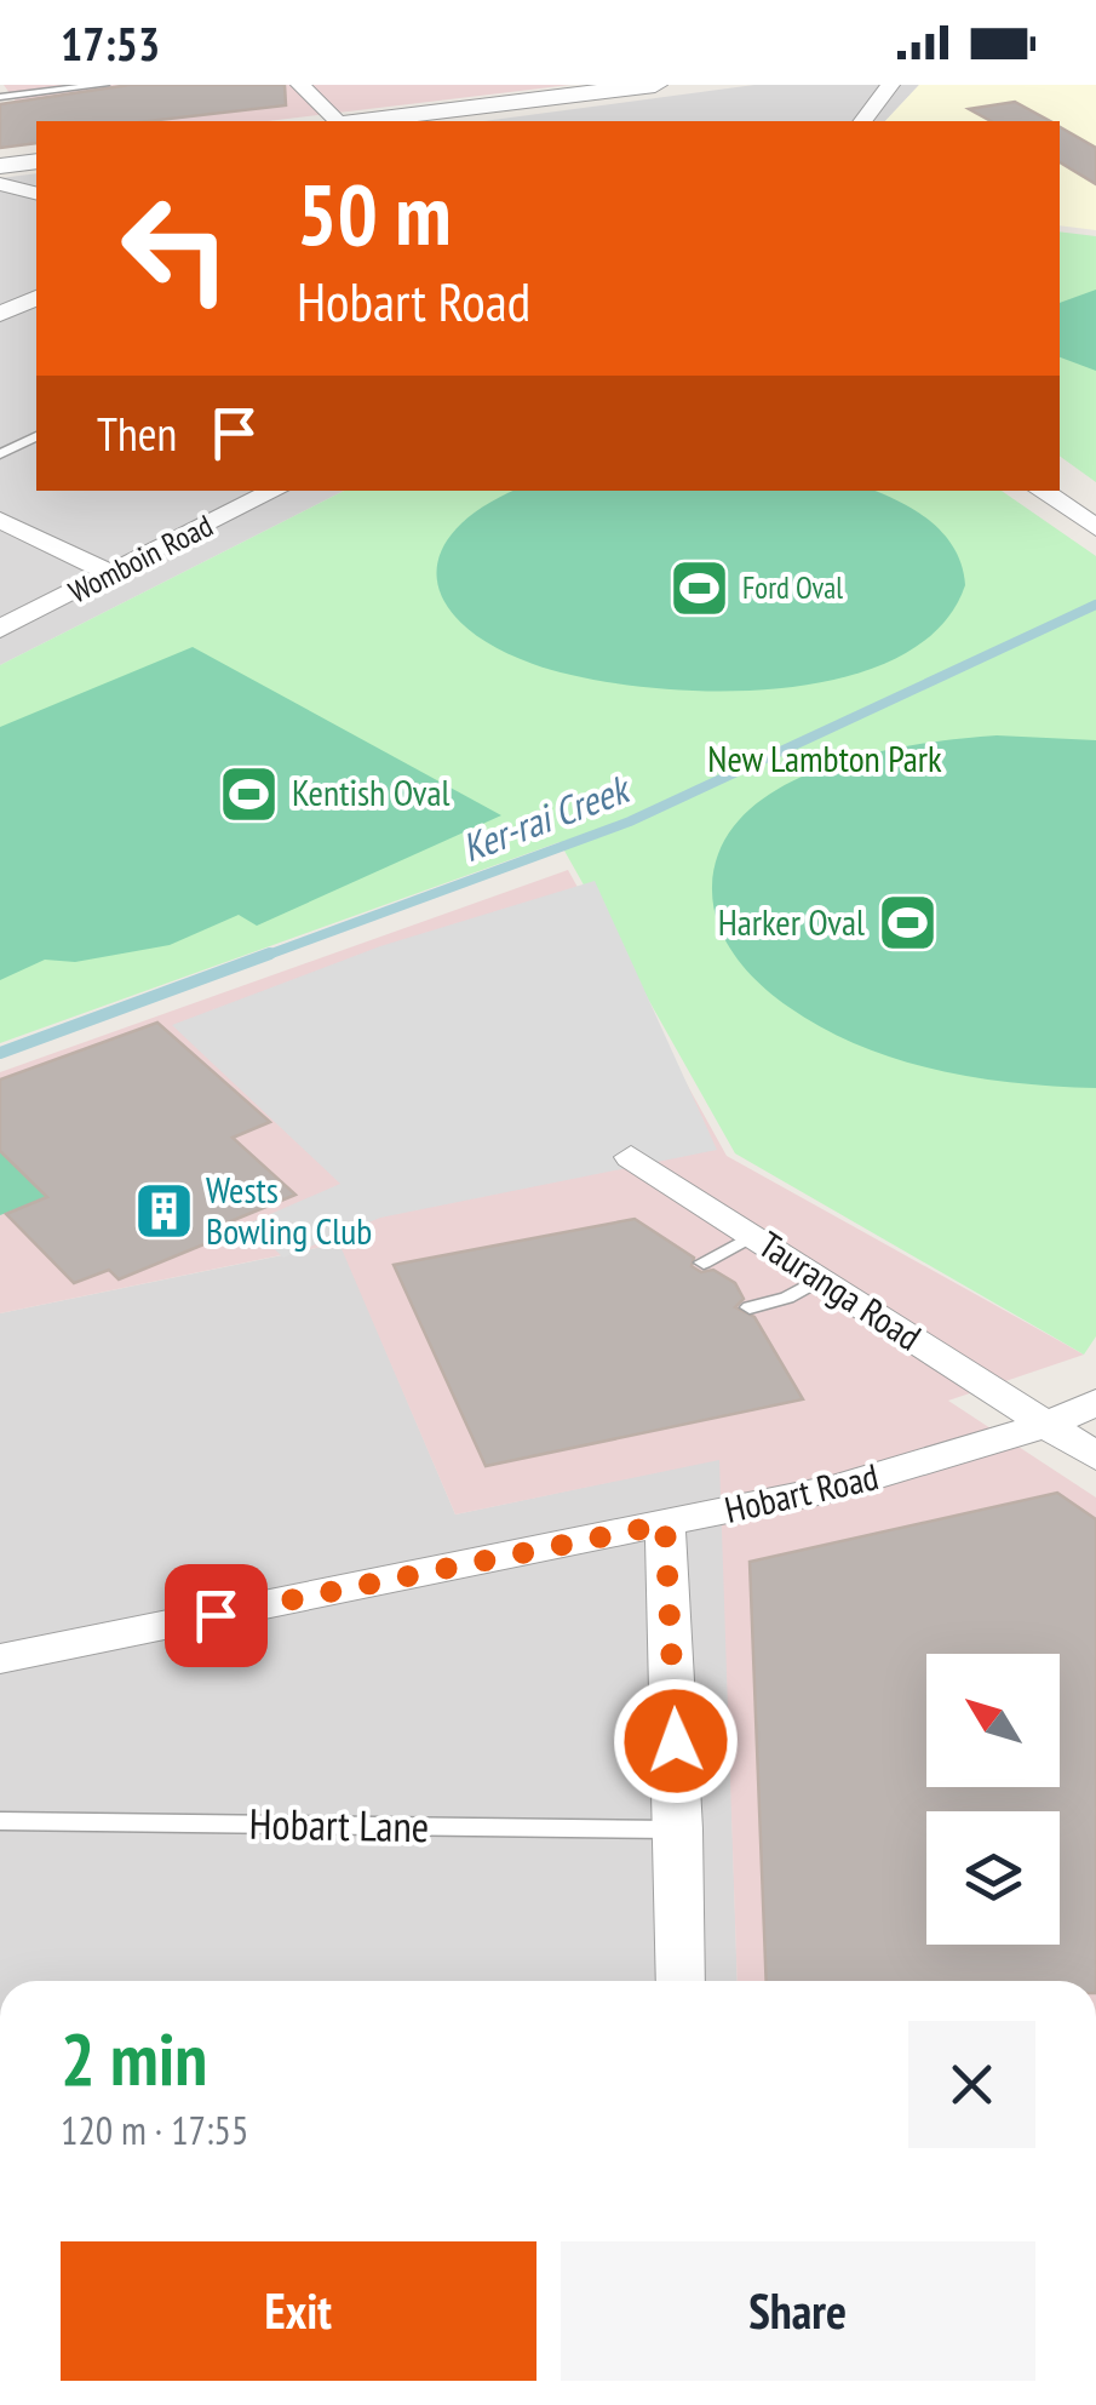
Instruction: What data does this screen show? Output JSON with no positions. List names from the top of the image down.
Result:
{
  "streets": {
    "street": ["Womboin Road", "Tauranga Road", "Hobart Road"],
    "lane": ["Hobart Lane"]
  },
  "crossings": [
    ["Tauranga Road", "Hobart Road"]
  ],
  "water": ["Ker-rai Creek"],
  "parks": ["New Lambton Park"],
  "places": {
    "sports": ["Ford Oval", "Kentish Oval", "Harker Oval"],
    "building": ["Wests Bowling Club"]
  },
  "north": "top left",
  "page": {
    "status": "17:53",
    "turn": ["50 m", "Hobart Road"],
    "then": "Then",
    "heading": ["2 min", "120 m · 17:55"],
    "buttons": ["Exit", "Share"]
  }
}
